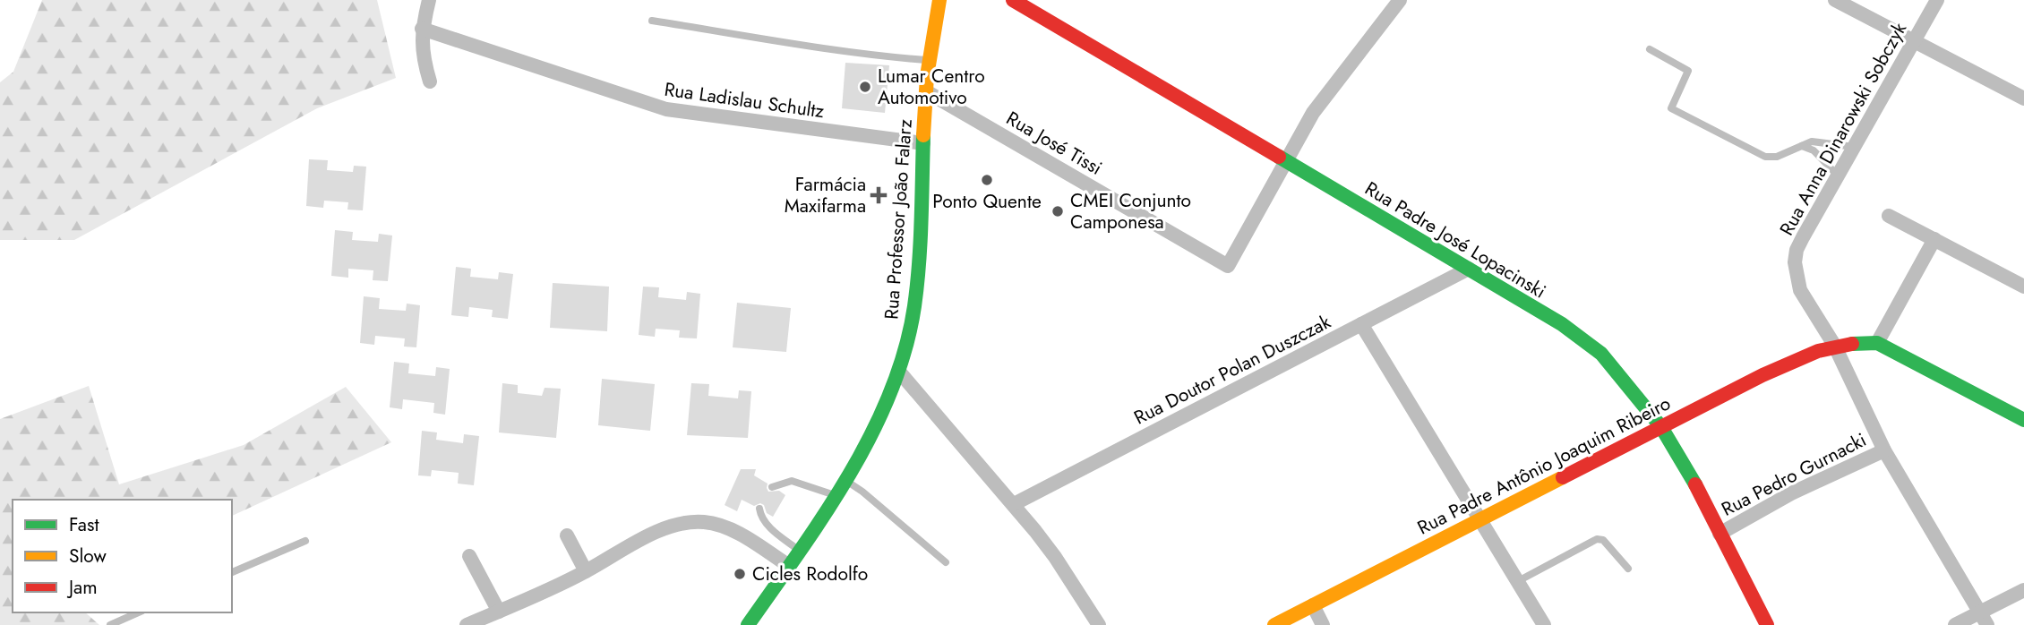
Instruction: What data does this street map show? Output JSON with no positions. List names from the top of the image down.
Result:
{
  "streets": {
    "street": [
      "Rua Ladislau Schultz",
      "Rua Anna Dinarowski Sobczyk",
      "Rua José Tissi",
      "Rua Professor João Falarz",
      "Rua Padre José Lopacinski",
      "Rua Doutor Polan Duszczak",
      "Rua Padre Antônio Joaquim Ribeiro",
      "Rua Pedro Gurnacki"
    ]
  },
  "crossings": [
    ["Rua Ladislau Schultz", "Rua Professor João Falarz"],
    ["Rua Anna Dinarowski Sobczyk", "Rua Padre Antônio Joaquim Ribeiro"],
    ["Rua Anna Dinarowski Sobczyk", "Rua Pedro Gurnacki"],
    ["Rua José Tissi", "Rua Professor João Falarz"],
    ["Rua José Tissi", "Rua Padre José Lopacinski"],
    ["Rua Padre José Lopacinski", "Rua Doutor Polan Duszczak"],
    ["Rua Padre José Lopacinski", "Rua Padre Antônio Joaquim Ribeiro"],
    ["Rua Padre José Lopacinski", "Rua Pedro Gurnacki"]
  ],
  "places": {
    "other": [
      "Lumar Centro Automotivo",
      "Ponto Quente",
      "CMEI Conjunto Camponesa",
      "Cicles Rodolfo"
    ],
    "health": ["Farmácia Maxifarma"]
  },
  "legend": ["Fast", "Slow", "Jam"]
}
